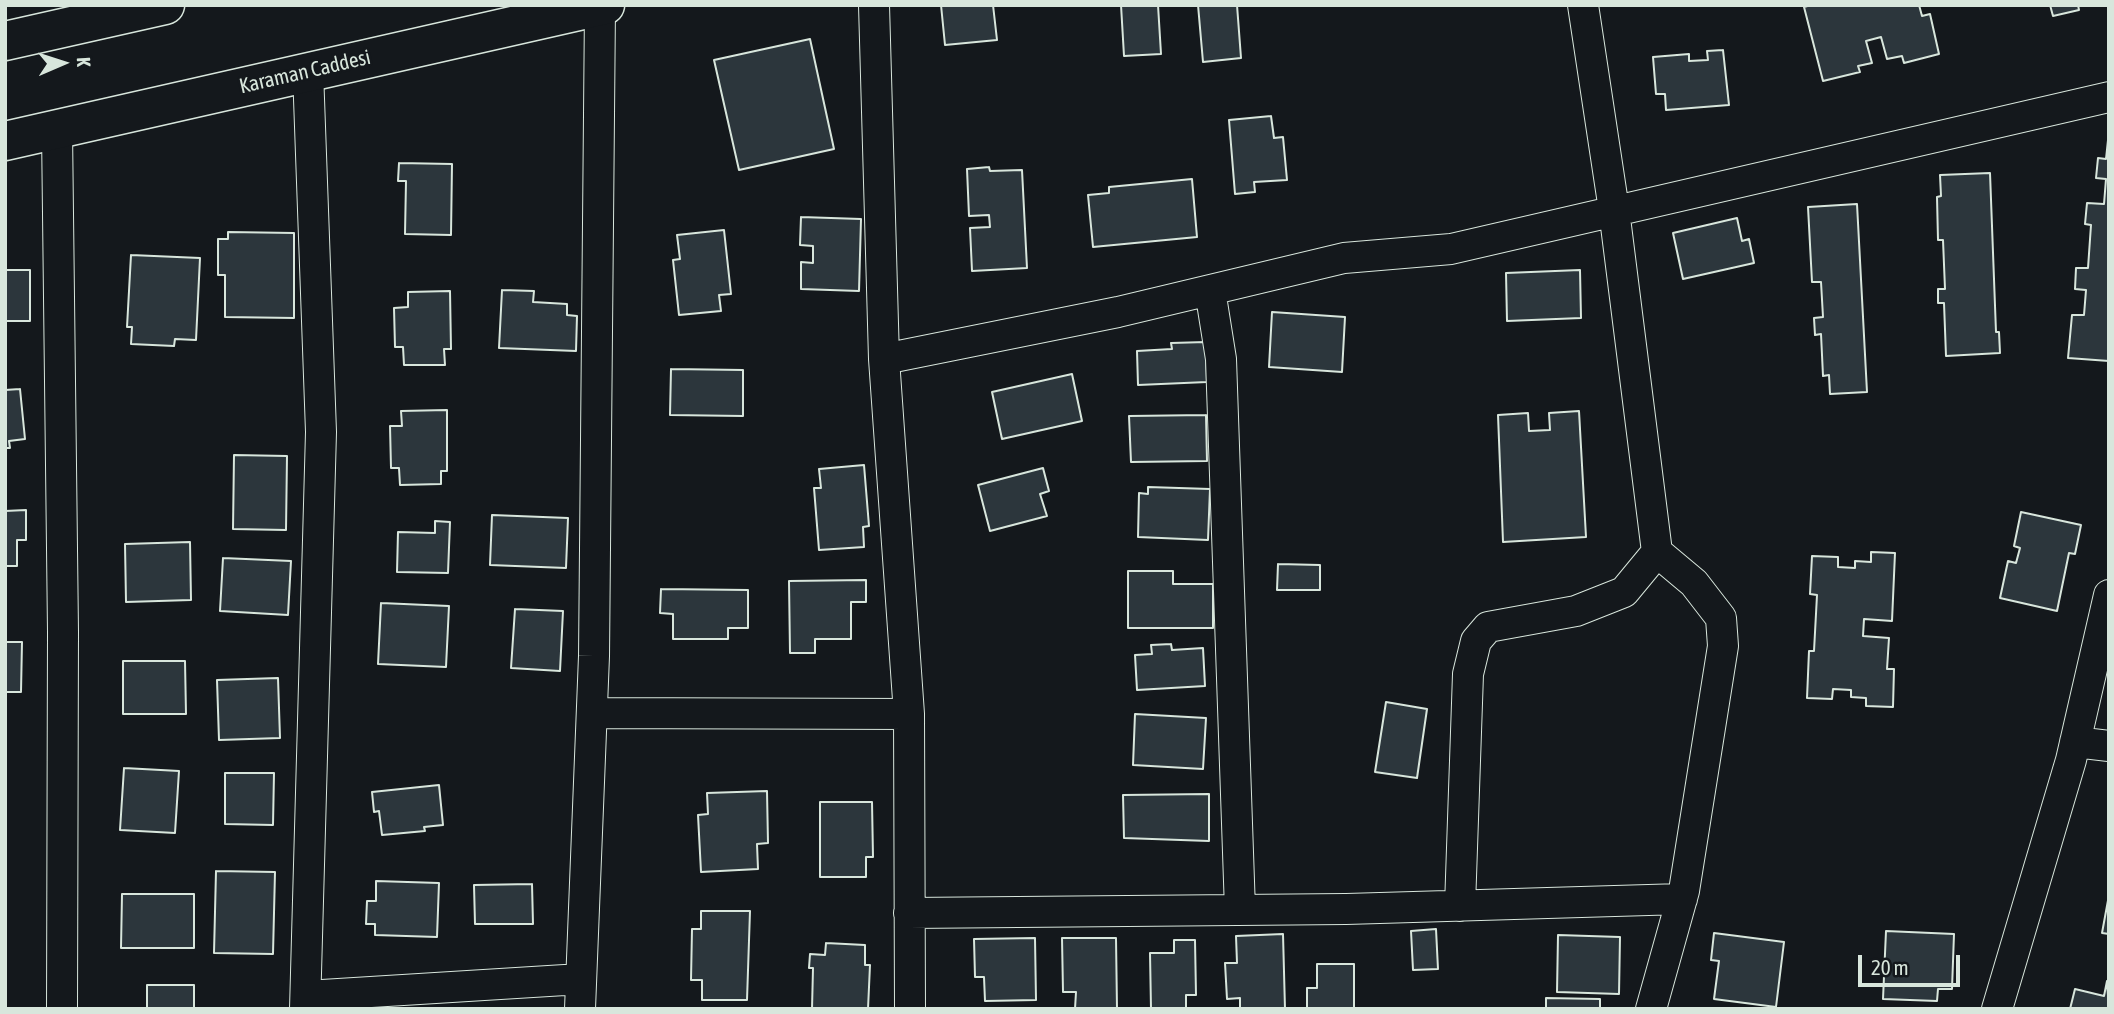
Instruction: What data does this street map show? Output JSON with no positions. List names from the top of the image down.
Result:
{
  "streets": {
    "highway": ["Karaman Caddesi"]
  },
  "scale_bar": "20 m",
  "north": "right"
}
